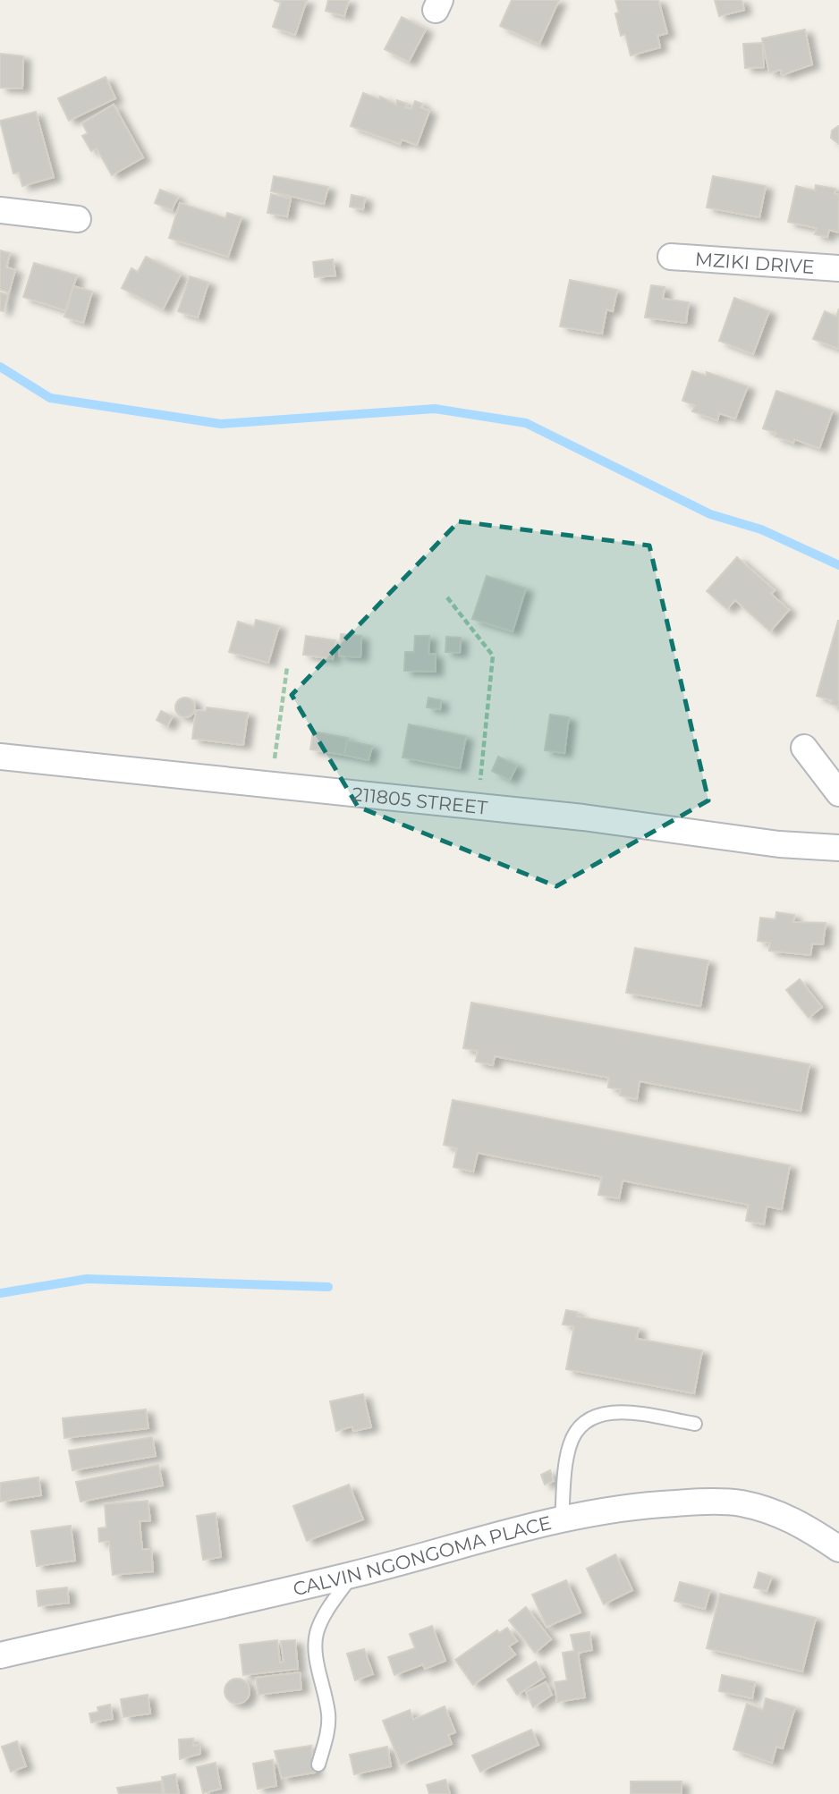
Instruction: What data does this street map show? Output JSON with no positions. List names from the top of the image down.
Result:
{
  "streets": {
    "street": ["MZIKI DRIVE", "211805 STREET", "CALVIN NGONGOMA PLACE"]
  }
}
